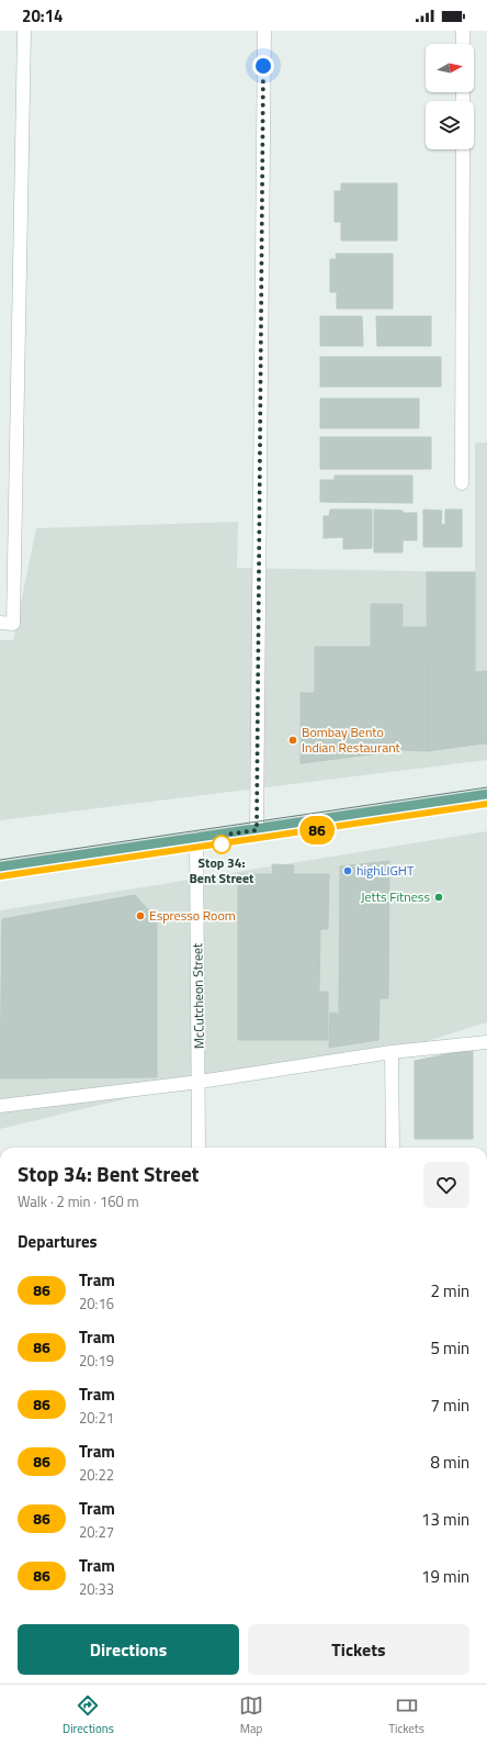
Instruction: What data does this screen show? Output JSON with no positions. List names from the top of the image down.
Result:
{
  "streets": {
    "street": ["McCutcheon Street"]
  },
  "places": [
    "Bombay Bento Indian Restaurant",
    "Stop 34: Bent Street",
    "highLIGHT",
    "Jetts Fitness",
    "Espresso Room"
  ],
  "lines": ["tram line 86"],
  "north": "right",
  "page": {
    "status": "20:14",
    "on_map": "86",
    "heading": [
      ["Stop 34: Bent Street", "Walk · 2 min · 160 m"],
      "Departures"
    ],
    "list": [
      {
        "mark": "86",
        "name": "Tram",
        "note": "20:16",
        "value": "2 min"
      },
      {
        "mark": "86",
        "name": "Tram",
        "note": "20:19",
        "value": "5 min"
      },
      {
        "mark": "86",
        "name": "Tram",
        "note": "20:21",
        "value": "7 min"
      },
      {
        "mark": "86",
        "name": "Tram",
        "note": "20:22",
        "value": "8 min"
      },
      {
        "mark": "86",
        "name": "Tram",
        "note": "20:27",
        "value": "13 min"
      },
      {
        "mark": "86",
        "name": "Tram",
        "note": "20:33",
        "value": "19 min"
      }
    ],
    "buttons": ["Directions", "Tickets"],
    "tabs": ["Directions", "Map", "Tickets"]
  }
}
